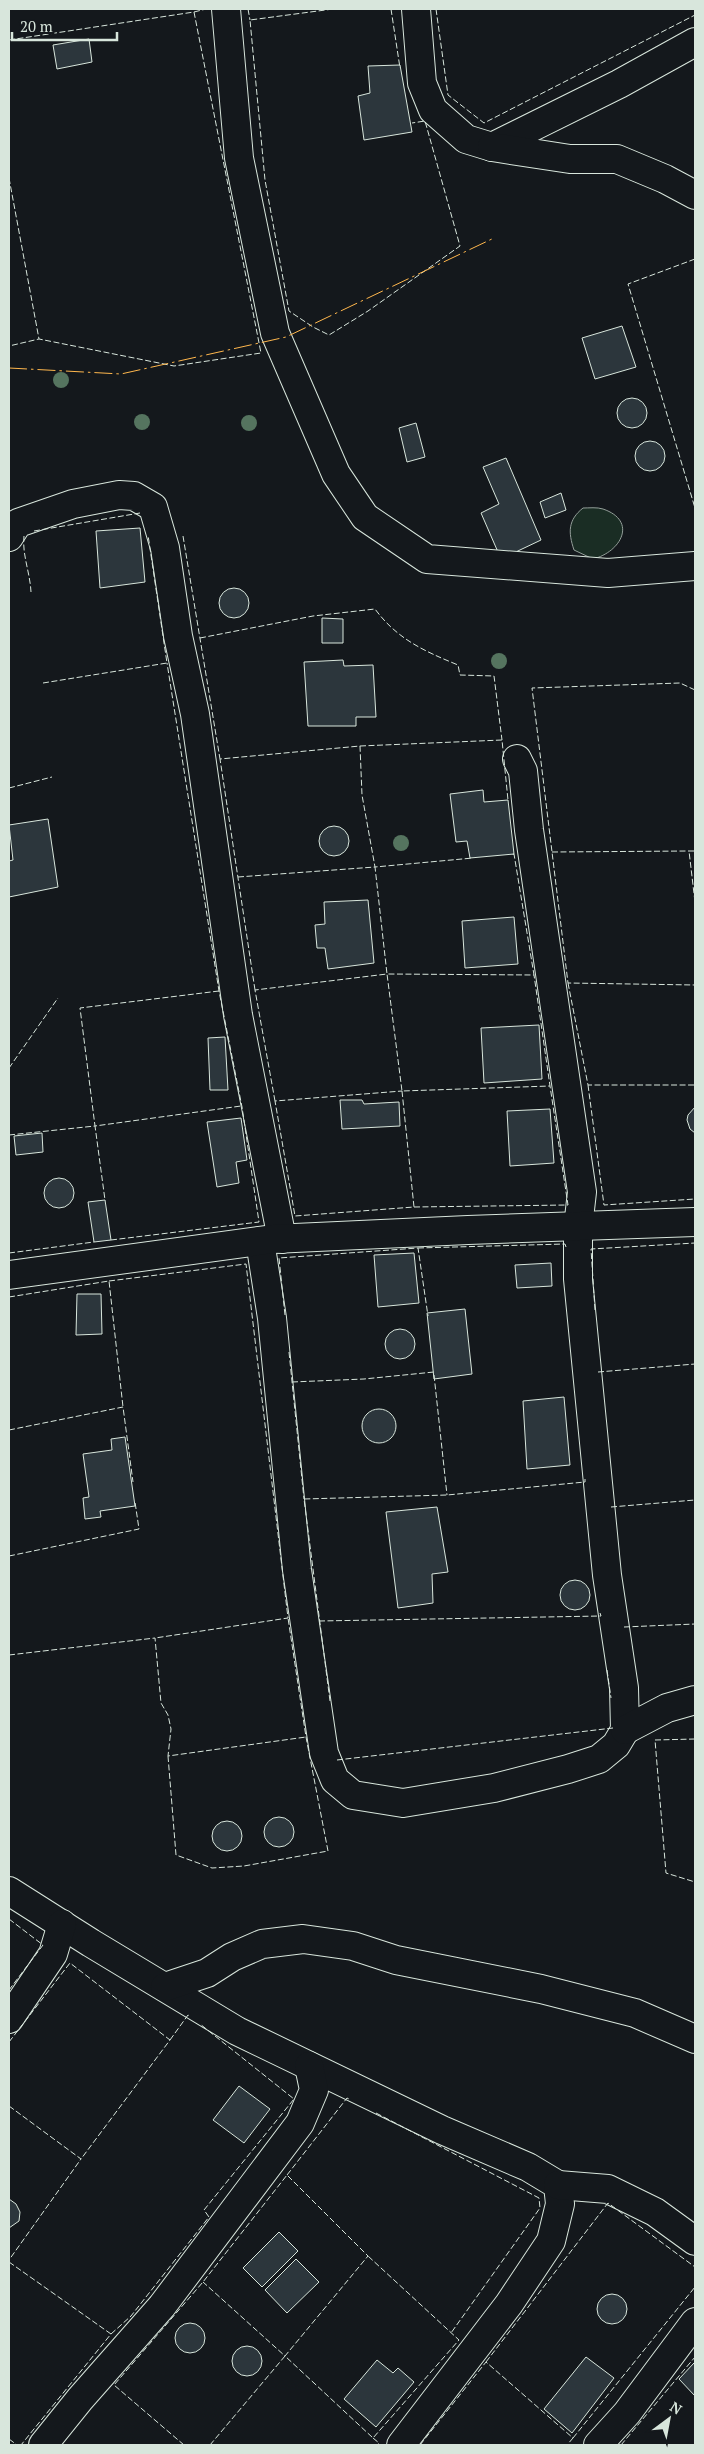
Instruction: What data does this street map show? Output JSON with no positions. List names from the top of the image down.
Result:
{
  "scale_bar": "20 m",
  "north": "top right"
}
